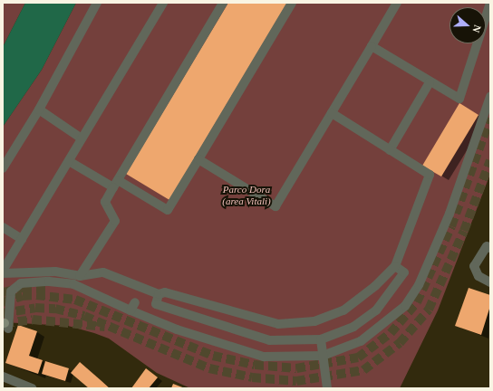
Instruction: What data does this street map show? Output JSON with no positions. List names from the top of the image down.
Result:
{
  "parks": ["Parco Dora (area Vitali)"],
  "north": "right"
}
